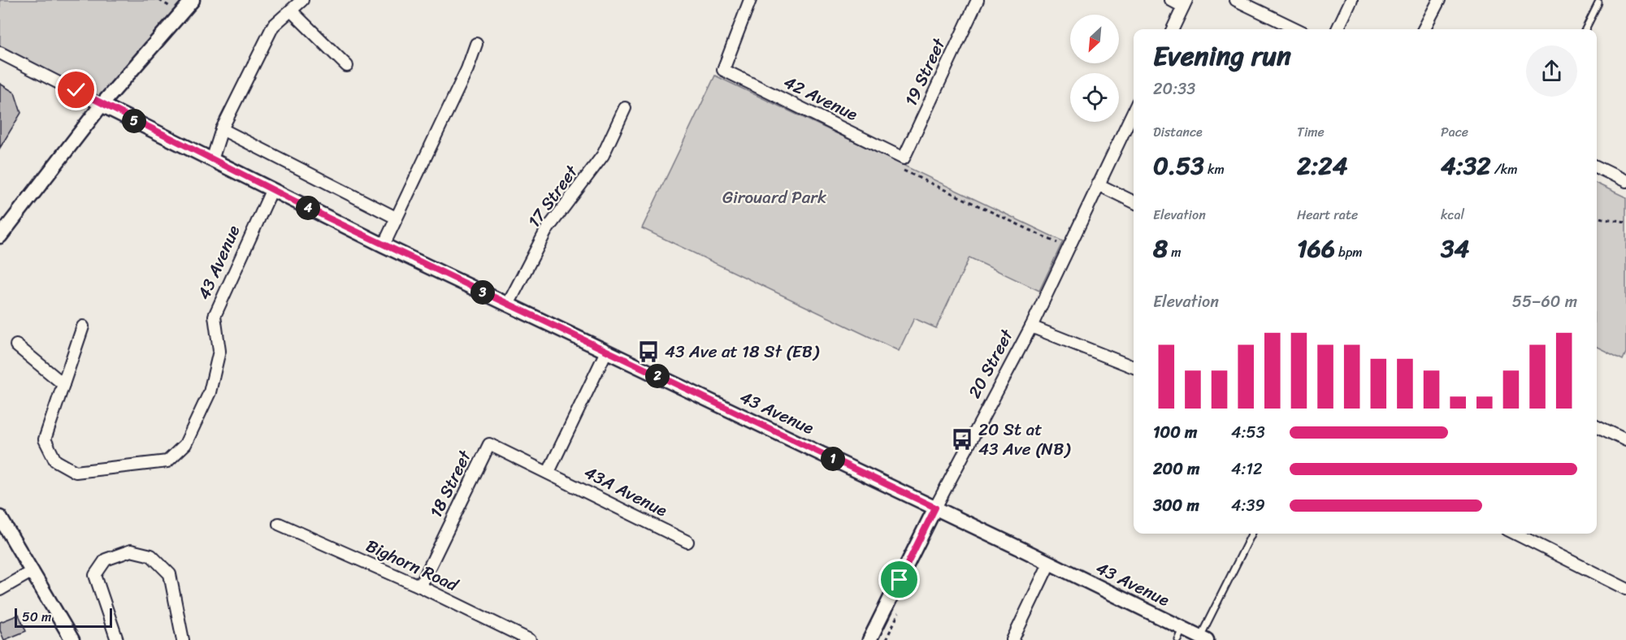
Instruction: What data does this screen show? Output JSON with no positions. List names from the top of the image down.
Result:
{
  "streets": {
    "street": [
      "19 Street",
      "42 Avenue",
      "17 Street",
      "43 Avenue",
      "20 Street",
      "18 Street",
      "43A Avenue",
      "Bighorn Road"
    ]
  },
  "crossings": [
    ["19 Street", "42 Avenue"],
    ["17 Street", "43 Avenue"],
    ["43 Avenue", "20 Street"],
    ["18 Street", "43A Avenue"],
    ["18 Street", "Bighorn Road"]
  ],
  "parks": ["Girouard Park"],
  "places": {
    "bus stop": ["43 Ave at 18 St (EB)", "20 St at 43 Ave (NB)"]
  },
  "scale_bar": "50 m",
  "north": "bottom left",
  "page": {
    "heading": ["Evening run", "20:33"],
    "pins": [
      "5",
      "4",
      "3",
      "2",
      "1"
    ],
    "stats": [
      ["Distance", "0.53 km"],
      ["Time", "2:24"],
      ["Pace", "4:32 /km"],
      ["Elevation", "8 m"],
      ["Heart rate", "166 bpm"],
      ["kcal", "34"]
    ],
    "chart": ["Elevation", "55–60 m"],
    "list": [
      {
        "name": "100 m",
        "note": "4:53"
      },
      {
        "name": "200 m",
        "note": "4:12"
      },
      {
        "name": "300 m",
        "note": "4:39"
      }
    ],
    "scale": "50 m"
  }
}
